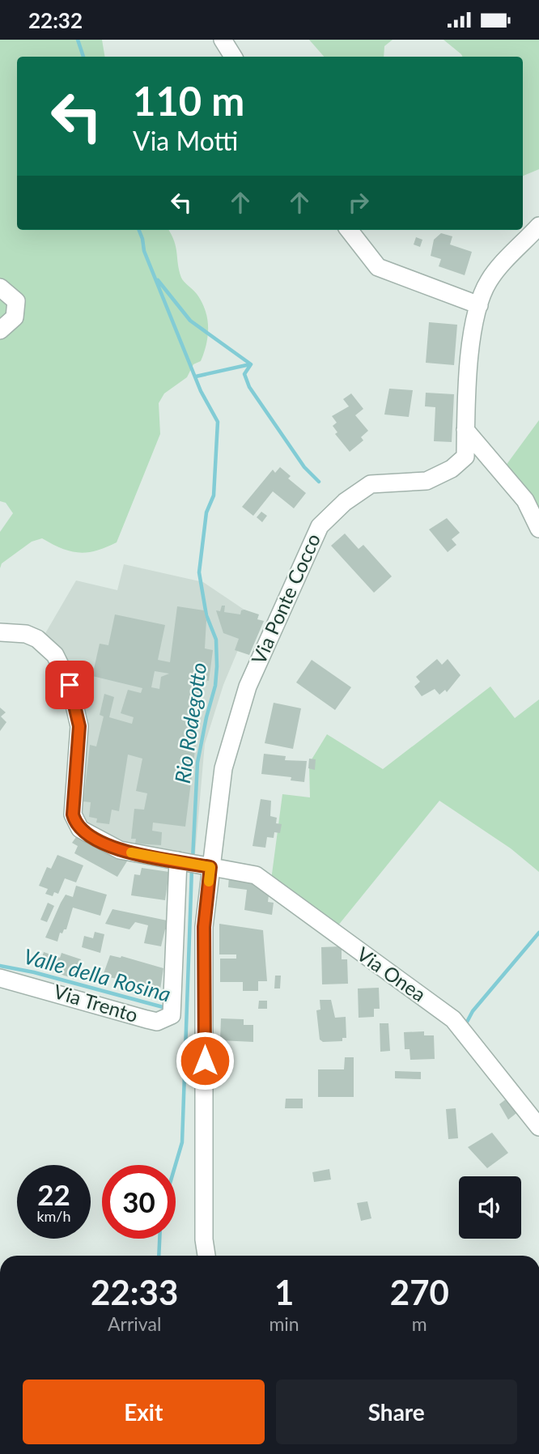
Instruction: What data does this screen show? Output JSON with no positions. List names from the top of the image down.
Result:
{
  "streets": {
    "street": ["Via Ponte Cocco", "Via Onea", "Via Trento"]
  },
  "crossings": [
    ["Via Ponte Cocco", "Via Onea"],
    ["Via Ponte Cocco", "Via Trento"],
    ["Via Onea", "Via Trento"]
  ],
  "water": ["Rio Rodegotto", "Valle della Rosina"],
  "page": {
    "status": "22:32",
    "turn": ["110 m", "Via Motti"],
    "speed": "22 km/h",
    "limit": "30",
    "eta": [
      "22:33",
      "Arrival",
      "1",
      "min",
      "270",
      "m"
    ],
    "buttons": ["Exit", "Share"]
  }
}
